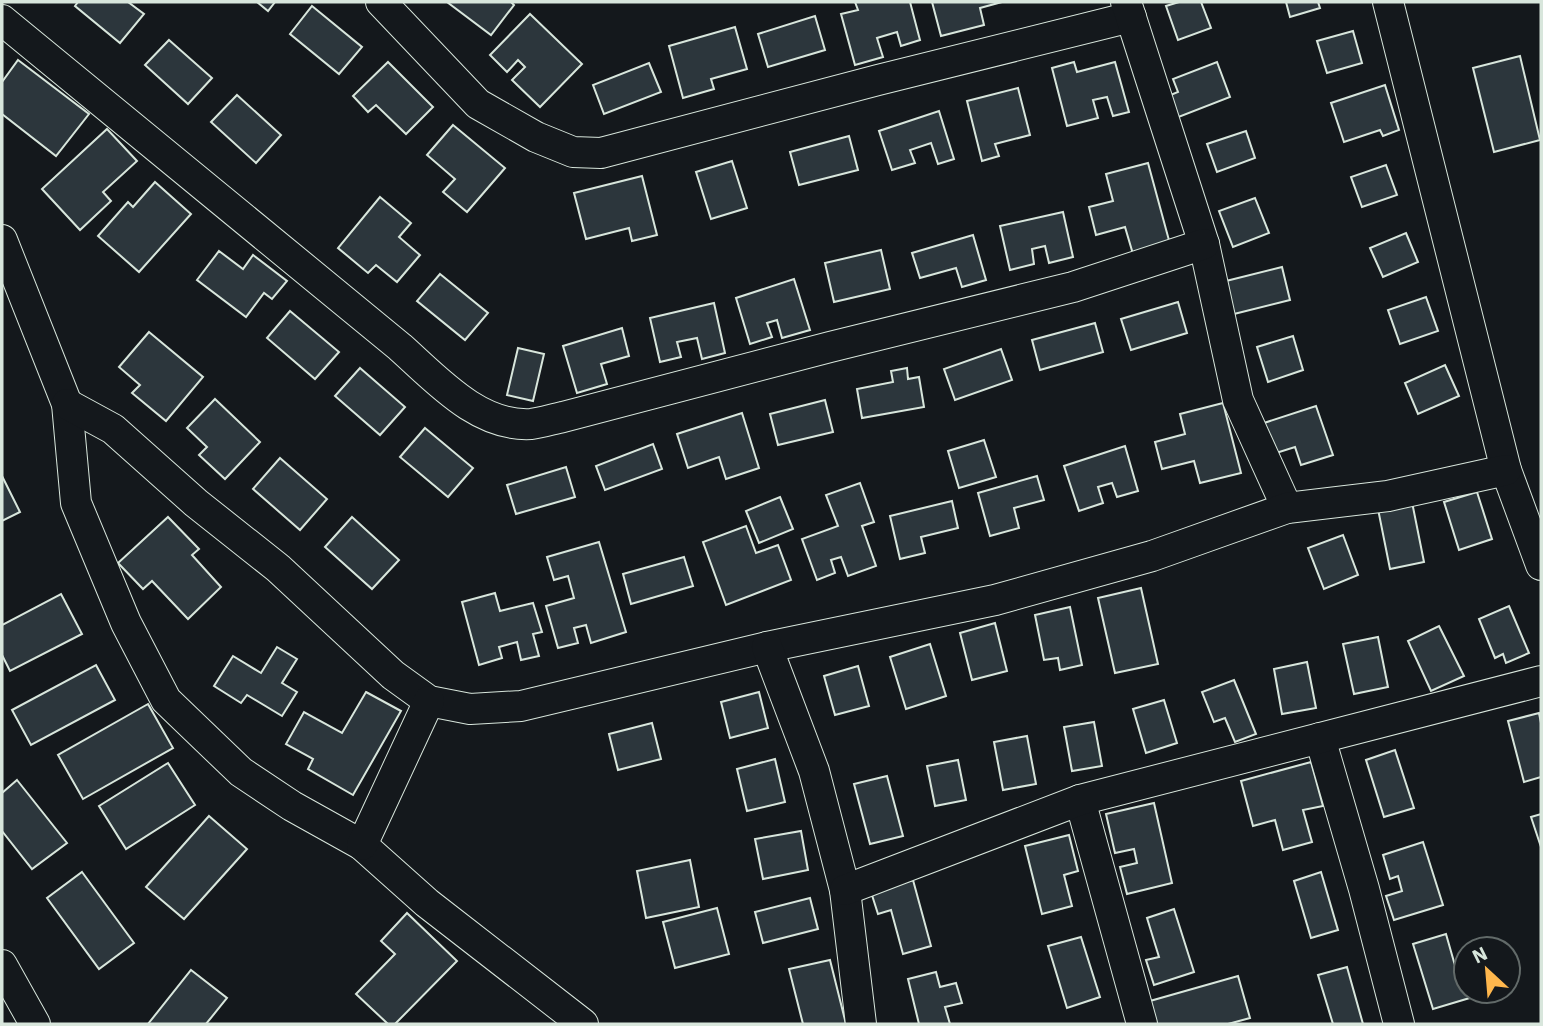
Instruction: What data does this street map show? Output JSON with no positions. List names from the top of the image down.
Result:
{
  "north": "top left"
}
